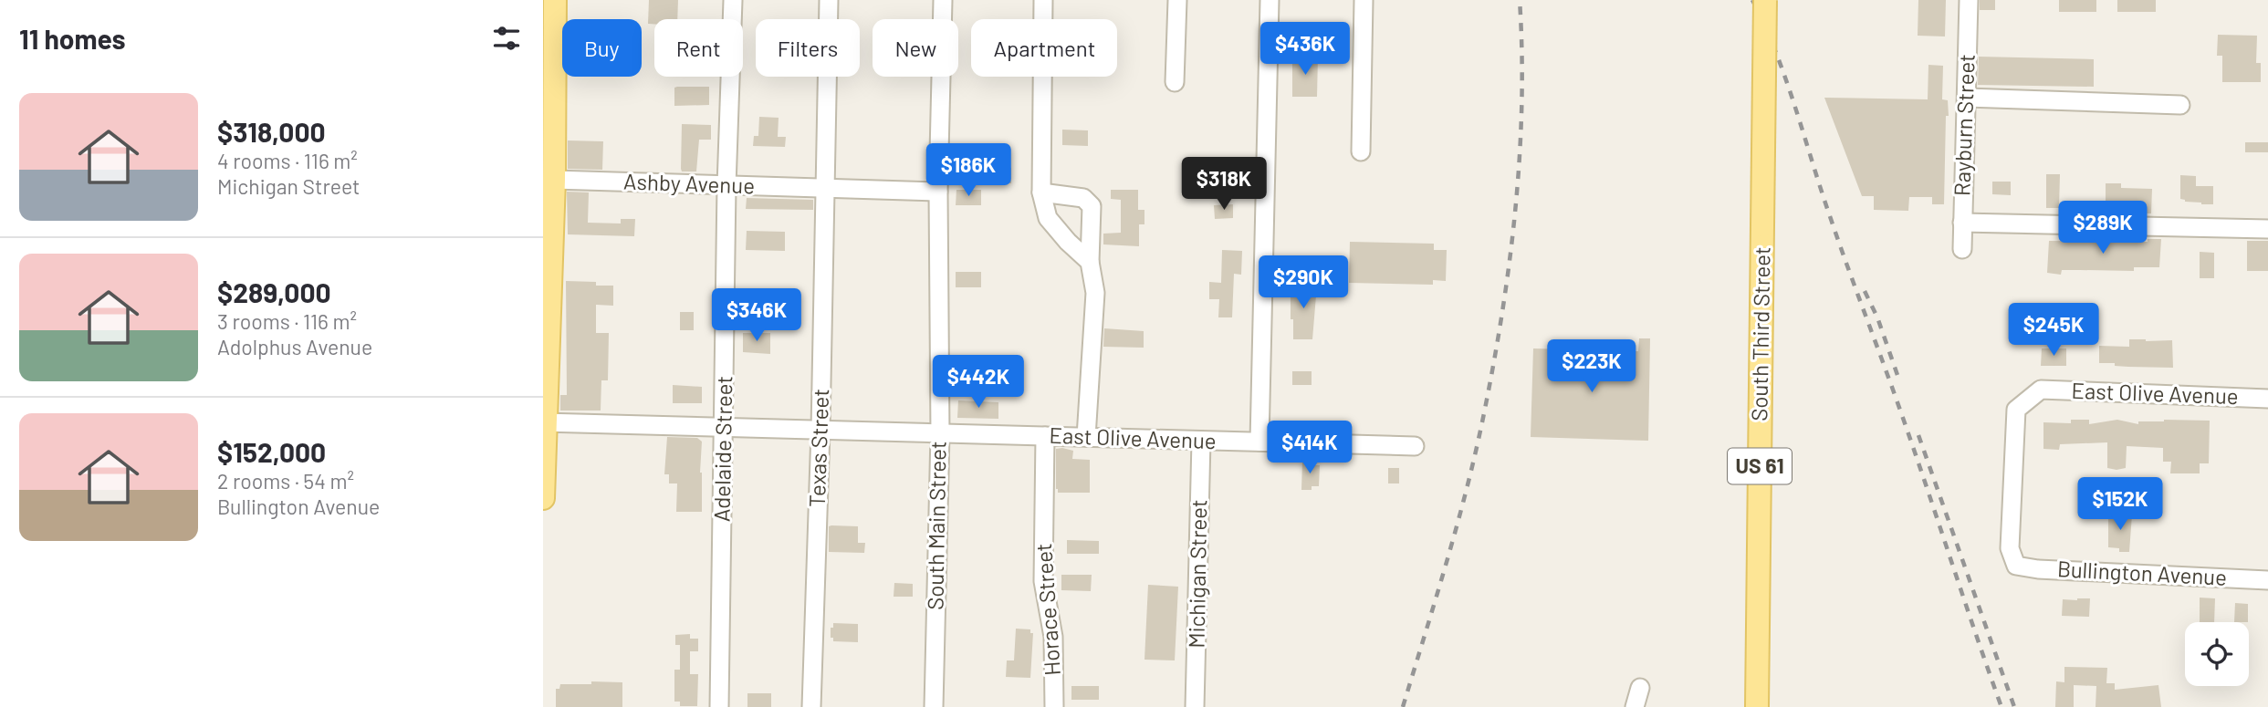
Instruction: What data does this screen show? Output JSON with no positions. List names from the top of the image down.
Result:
{
  "streets": {
    "main road": ["South Third Street", "US 61"],
    "street": [
      "Rayburn Street",
      "Ashby Avenue",
      "East Olive Avenue",
      "Texas Street",
      "Adelaide Street",
      "South Main Street",
      "Michigan Street",
      "Bullington Avenue",
      "Horace Street"
    ]
  },
  "crossings": [
    ["Ashby Avenue", "Texas Street"],
    ["Ashby Avenue", "Adelaide Street"],
    ["Ashby Avenue", "South Main Street"],
    ["East Olive Avenue", "Texas Street"],
    ["East Olive Avenue", "Adelaide Street"],
    ["East Olive Avenue", "South Main Street"],
    ["East Olive Avenue", "Michigan Street"],
    ["East Olive Avenue", "Bullington Avenue"],
    ["East Olive Avenue", "Horace Street"]
  ],
  "page": {
    "heading": "11 homes",
    "chip": [
      "Buy",
      "Rent",
      "Filters",
      "New",
      "Apartment"
    ],
    "price": [
      "$436K",
      "$186K",
      "$318K",
      "$289K",
      "$290K",
      "$346K",
      "$245K",
      "$223K",
      "$442K",
      "$414K",
      "$152K"
    ],
    "list": [
      {
        "name": "$318,000",
        "note": "4 rooms · 116 m² · Michigan Street"
      },
      {
        "name": "$289,000",
        "note": "3 rooms · 116 m² · Adolphus Avenue"
      },
      {
        "name": "$152,000",
        "note": "2 rooms · 54 m² · Bullington Avenue"
      }
    ]
  }
}
